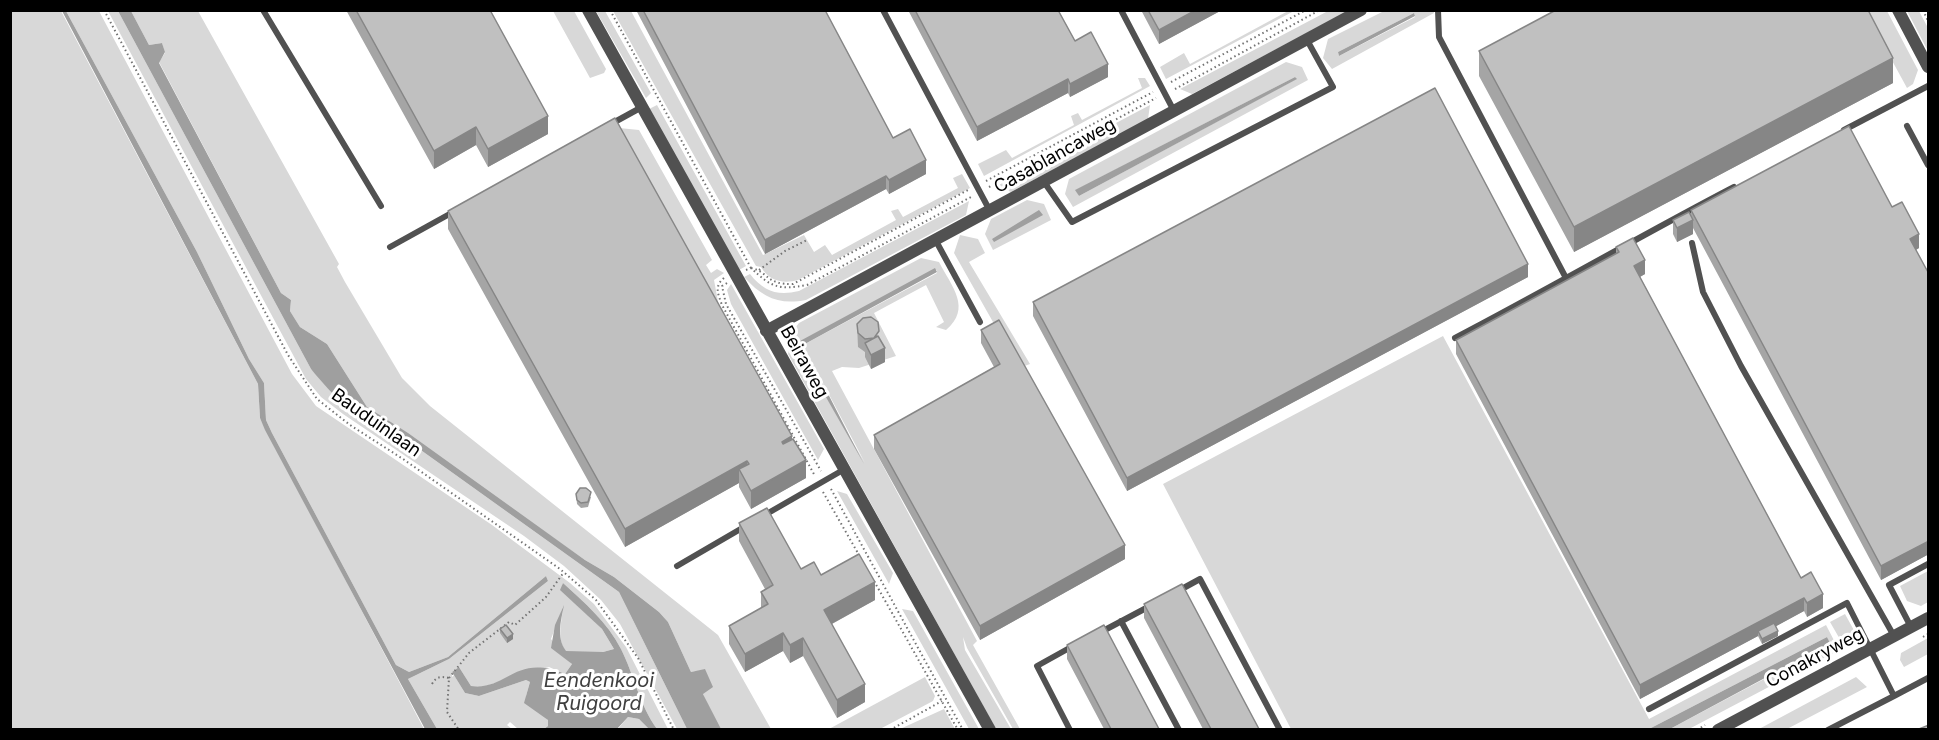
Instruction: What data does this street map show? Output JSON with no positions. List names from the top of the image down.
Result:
{
  "streets": {
    "street": ["Casablancaweg", "Beiraweg", "Conakryweg"],
    "path": ["Bauduinlaan"]
  },
  "crossings": [
    ["Casablancaweg", "Beiraweg"]
  ],
  "water": ["Eendenkooi Ruigoord"]
}
